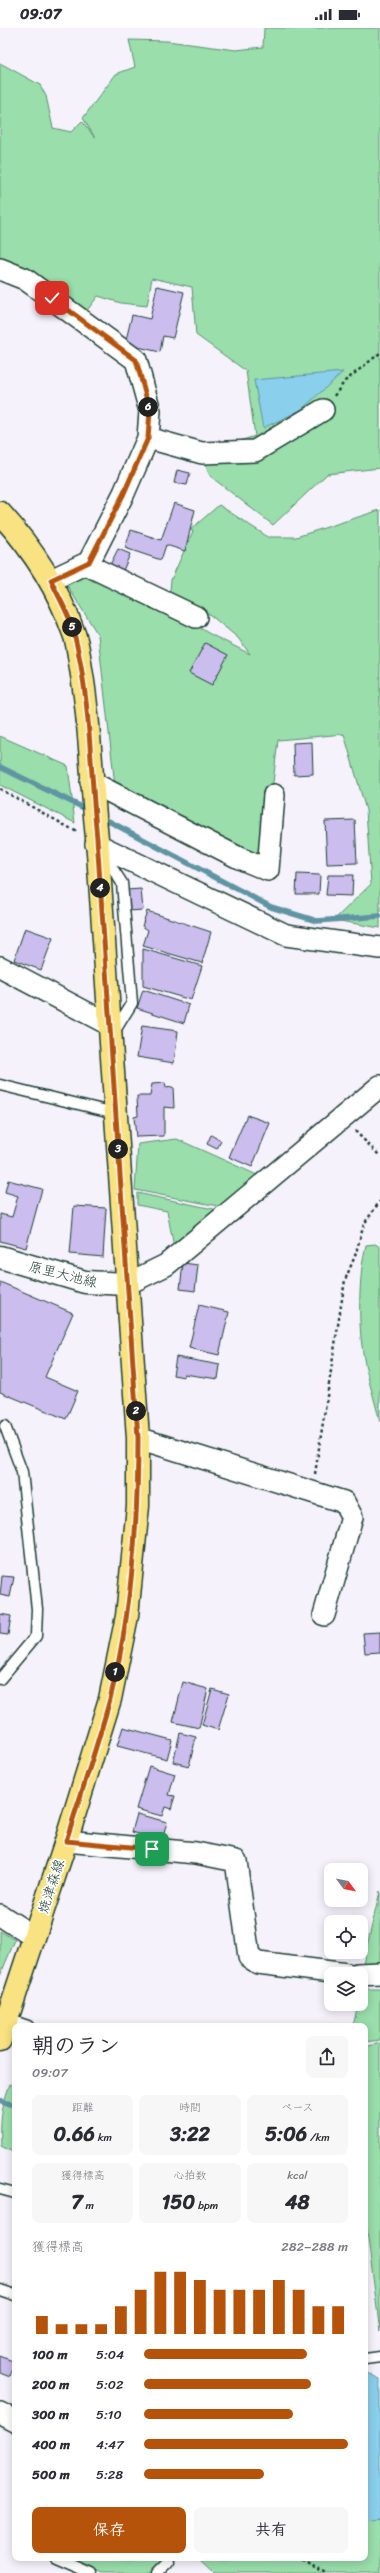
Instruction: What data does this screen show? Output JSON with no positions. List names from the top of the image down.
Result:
{
  "streets": {
    "main road": ["原里大池線", "焼津森線"]
  },
  "crossings": [
    ["原里大池線", "焼津森線"]
  ],
  "north": "bottom right",
  "page": {
    "status": "09:07",
    "pins": [
      "6",
      "5",
      "4",
      "3",
      "2",
      "1"
    ],
    "heading": ["朝のラン", "09:07"],
    "stats": [
      ["距離", "0.66 km"],
      ["時間", "3:22"],
      ["ペース", "5:06 /km"],
      ["獲得標高", "7 m"],
      ["心拍数", "150 bpm"],
      ["kcal", "48"]
    ],
    "chart": ["獲得標高", "282–288 m"],
    "list": [
      {
        "name": "100 m",
        "note": "5:04"
      },
      {
        "name": "200 m",
        "note": "5:02"
      },
      {
        "name": "300 m",
        "note": "5:10"
      },
      {
        "name": "400 m",
        "note": "4:47"
      },
      {
        "name": "500 m",
        "note": "5:28"
      }
    ],
    "buttons": ["保存", "共有"]
  }
}
